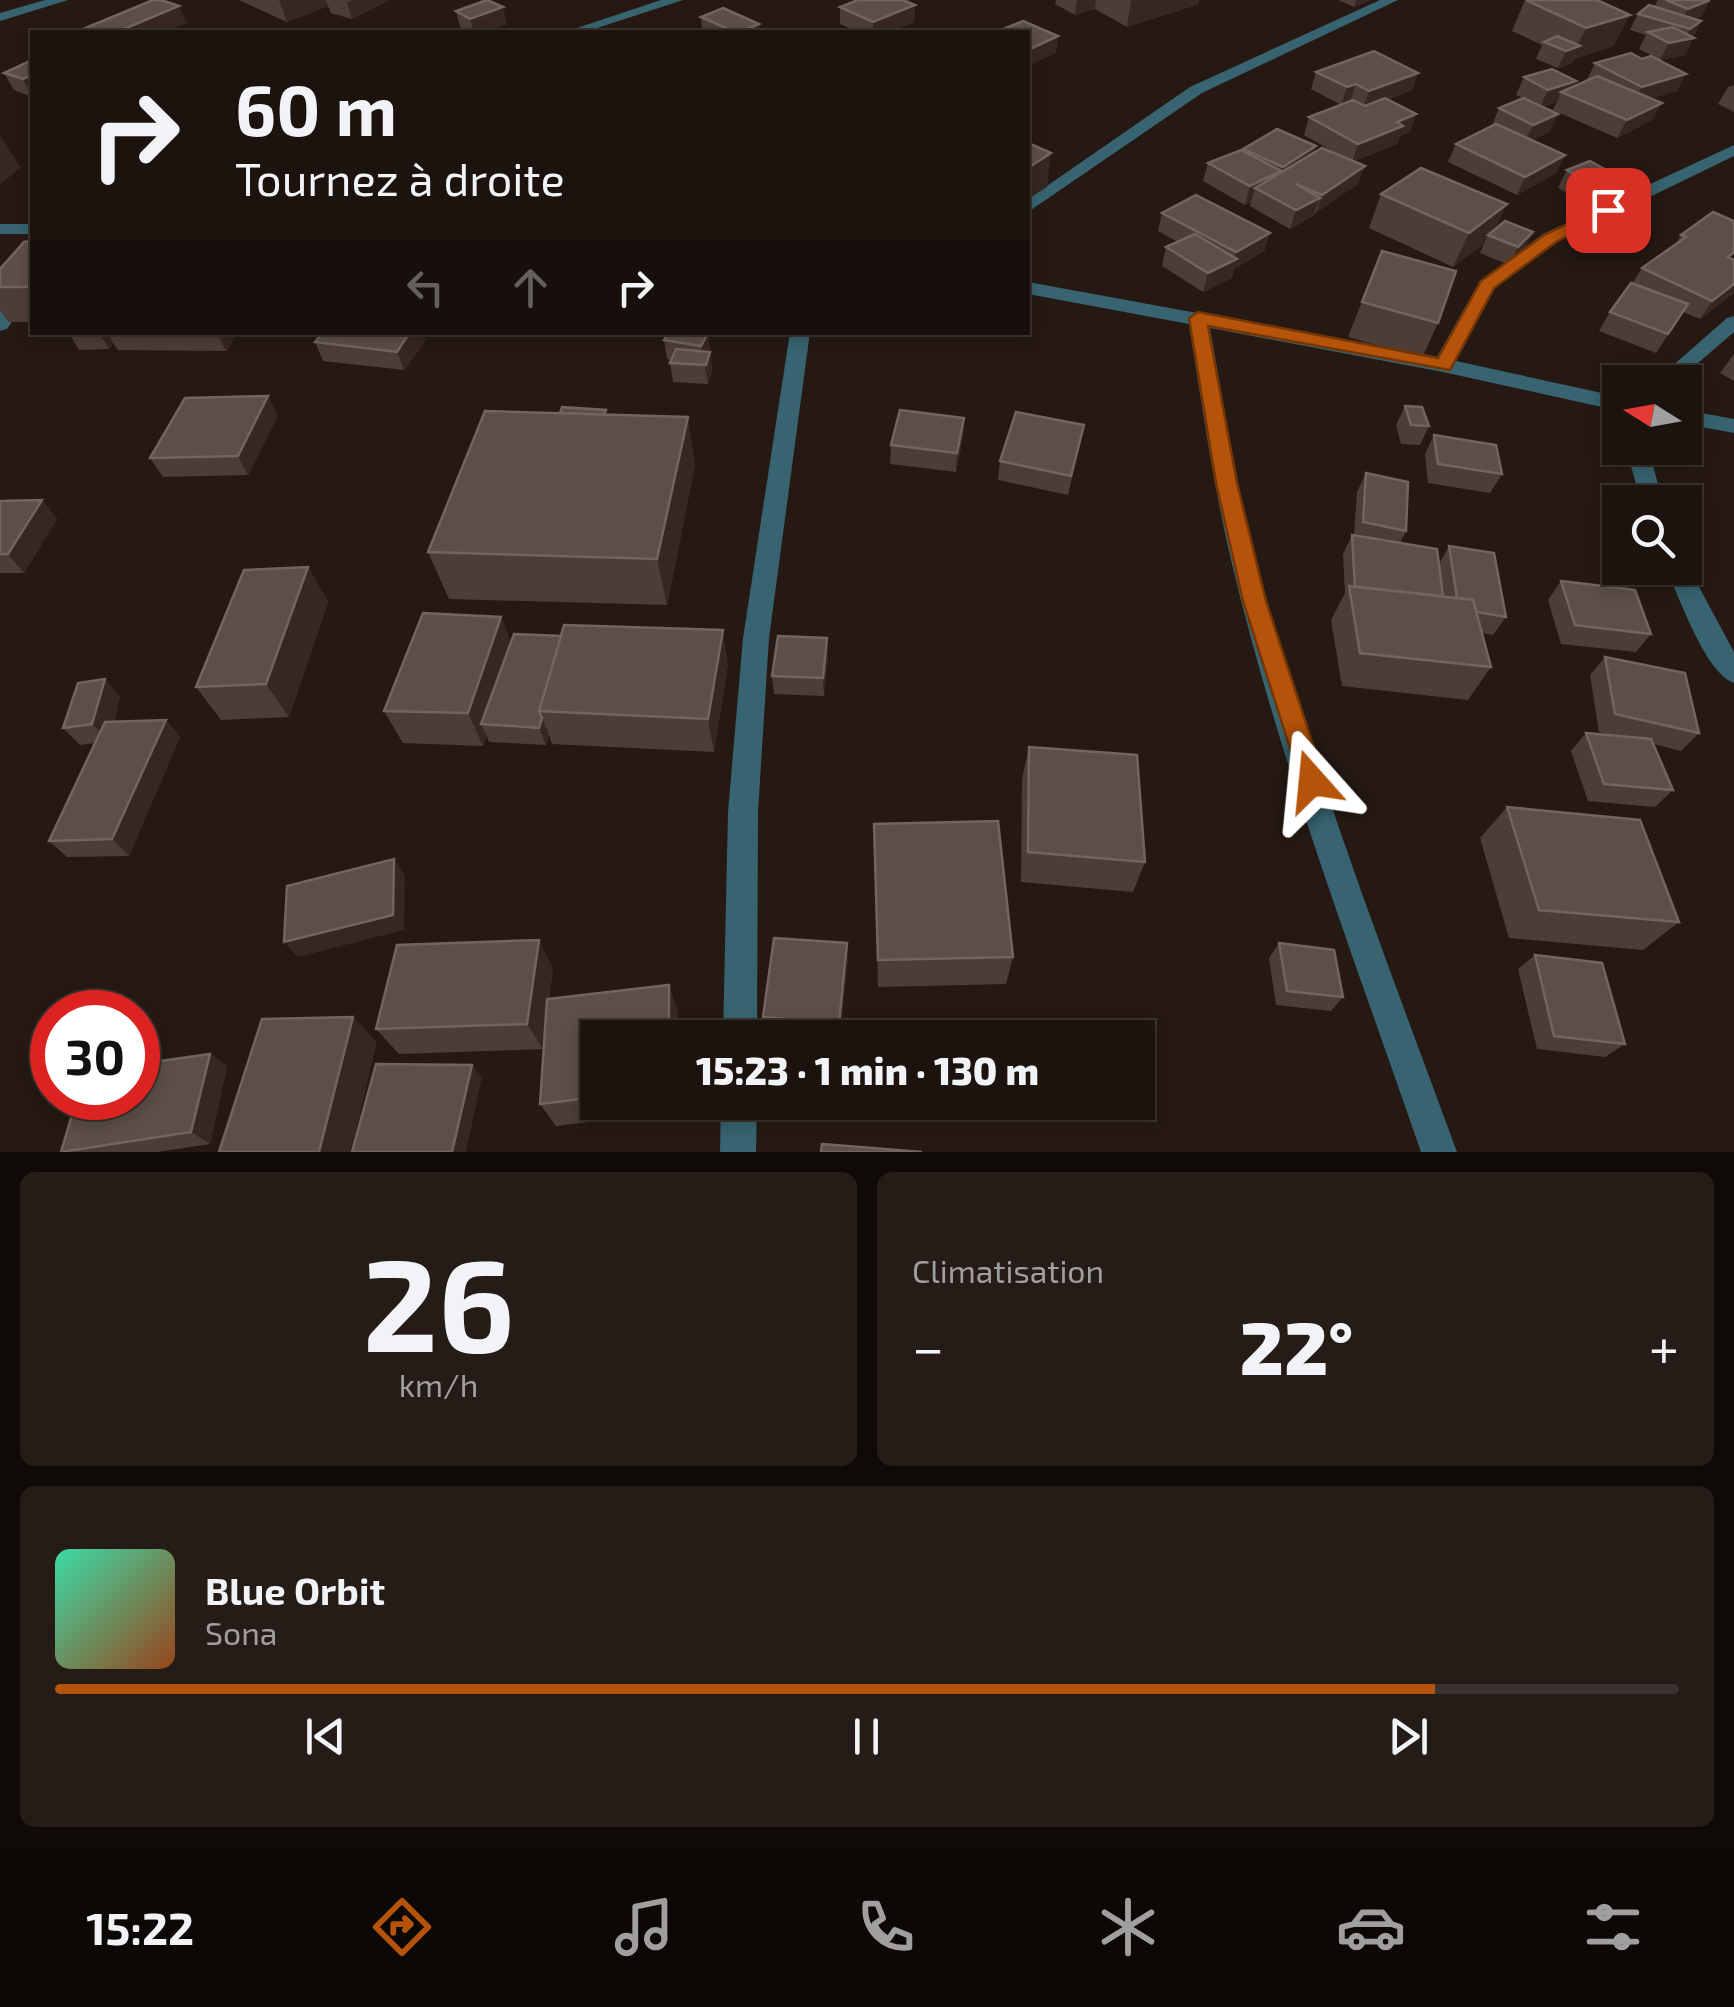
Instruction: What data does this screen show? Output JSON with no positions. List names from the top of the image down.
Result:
{
  "north": "left",
  "page": {
    "turn": ["60 m", "Tournez à droite"],
    "limit": "30",
    "trip": "15:23 · 1 min · 130 m",
    "tile": [
      ["26", "km/h"],
      "Climatisation"
    ],
    "heat": ["−", "22°", "+"],
    "song": ["Blue Orbit", "Sona"],
    "tabs": "15:22"
  }
}
